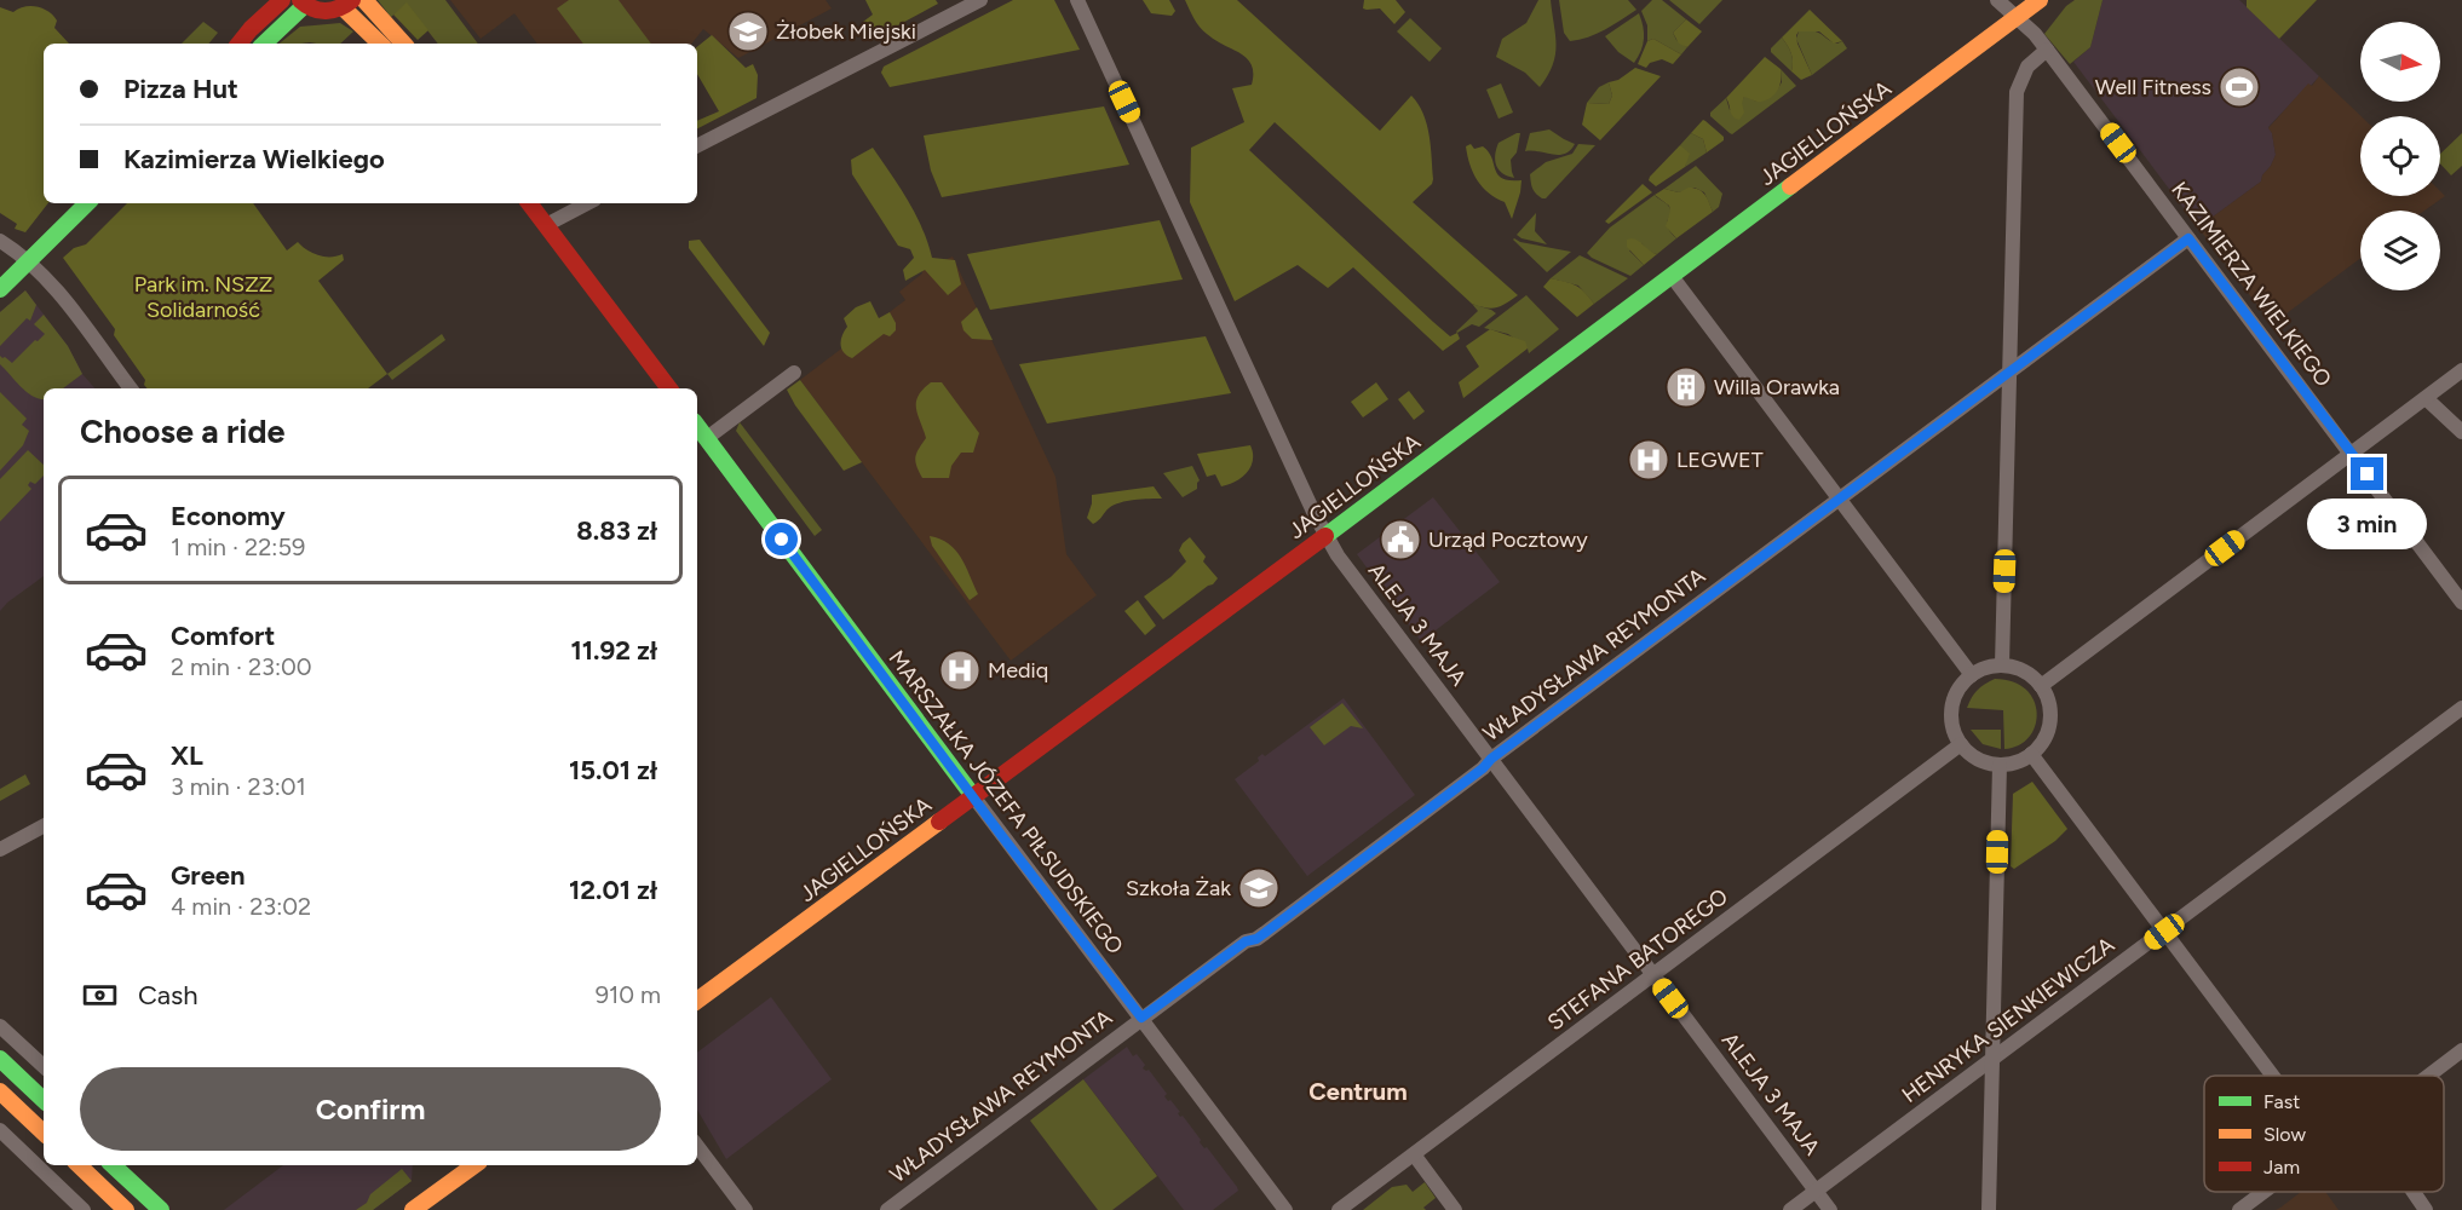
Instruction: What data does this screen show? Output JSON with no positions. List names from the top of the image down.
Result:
{
  "streets": {
    "street": [
      "JAGIELLOŃSKA",
      "KAZIMIERZA WIELKIEGO",
      "ALEJA 3 MAJA",
      "WŁADYSŁAWA REYMONTA",
      "MARSZAŁKA JÓZEFA PIŁSUDSKIEGO",
      "STEFANA BATOREGO",
      "HENRYKA SIENKIEWICZA"
    ]
  },
  "crossings": [
    ["JAGIELLOŃSKA", "KAZIMIERZA WIELKIEGO"],
    ["JAGIELLOŃSKA", "ALEJA 3 MAJA"],
    ["JAGIELLOŃSKA", "MARSZAŁKA JÓZEFA PIŁSUDSKIEGO"],
    ["KAZIMIERZA WIELKIEGO", "WŁADYSŁAWA REYMONTA"],
    ["ALEJA 3 MAJA", "WŁADYSŁAWA REYMONTA"],
    ["ALEJA 3 MAJA", "STEFANA BATOREGO"],
    ["ALEJA 3 MAJA", "HENRYKA SIENKIEWICZA"],
    ["WŁADYSŁAWA REYMONTA", "MARSZAŁKA JÓZEFA PIŁSUDSKIEGO"]
  ],
  "districts": ["Centrum"],
  "parks": ["Park im. NSZZ Solidarność"],
  "places": {
    "school or university": ["Żłobek Miejski", "Szkoła Żak"],
    "sports": ["Well Fitness"],
    "building": ["Willa Orawka"],
    "hospital": ["LEGWET", "Mediq"],
    "public building": ["Urząd Pocztowy"]
  },
  "legend": ["Fast", "Slow", "Jam"],
  "north": "right",
  "page": {
    "banner": ["Pizza Hut", "Kazimierza Wielkiego"],
    "heading": "Choose a ride",
    "list": [
      {
        "name": "Economy",
        "note": "1 min · 22:59",
        "value": "8.83 zł"
      },
      {
        "name": "Comfort",
        "note": "2 min · 23:00",
        "value": "11.92 zł"
      },
      {
        "name": "XL",
        "note": "3 min · 23:01",
        "value": "15.01 zł"
      },
      {
        "name": "Green",
        "note": "4 min · 23:02",
        "value": "12.01 zł"
      }
    ],
    "bubble": "3 min",
    "pay": ["Cash", "910 m"],
    "buttons": "Confirm"
  }
}
